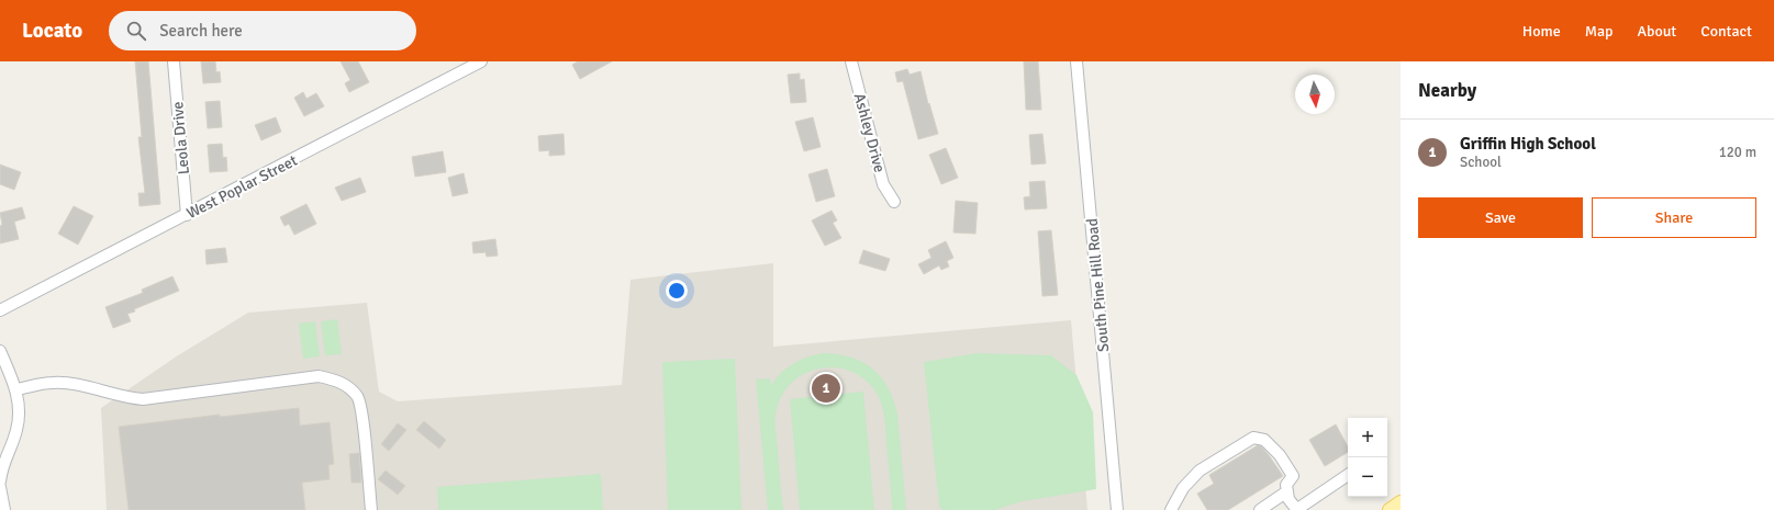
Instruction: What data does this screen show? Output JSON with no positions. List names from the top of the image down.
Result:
{
  "streets": {
    "street": [
      "Ashley Drive",
      "Leola Drive",
      "West Poplar Street",
      "South Pine Hill Road"
    ]
  },
  "crossings": [
    ["Leola Drive", "West Poplar Street"]
  ],
  "north": "bottom",
  "page": {
    "header": "Locato",
    "search": "Search here",
    "nav": [
      "Home",
      "Map",
      "About",
      "Contact"
    ],
    "heading": "Nearby",
    "list": [
      {
        "mark": "1",
        "name": "Griffin High School",
        "note": "School",
        "value": "120 m"
      }
    ],
    "buttons": ["Save", "Share"],
    "pins": "1",
    "map_buttons": ["+", "−"]
  }
}
